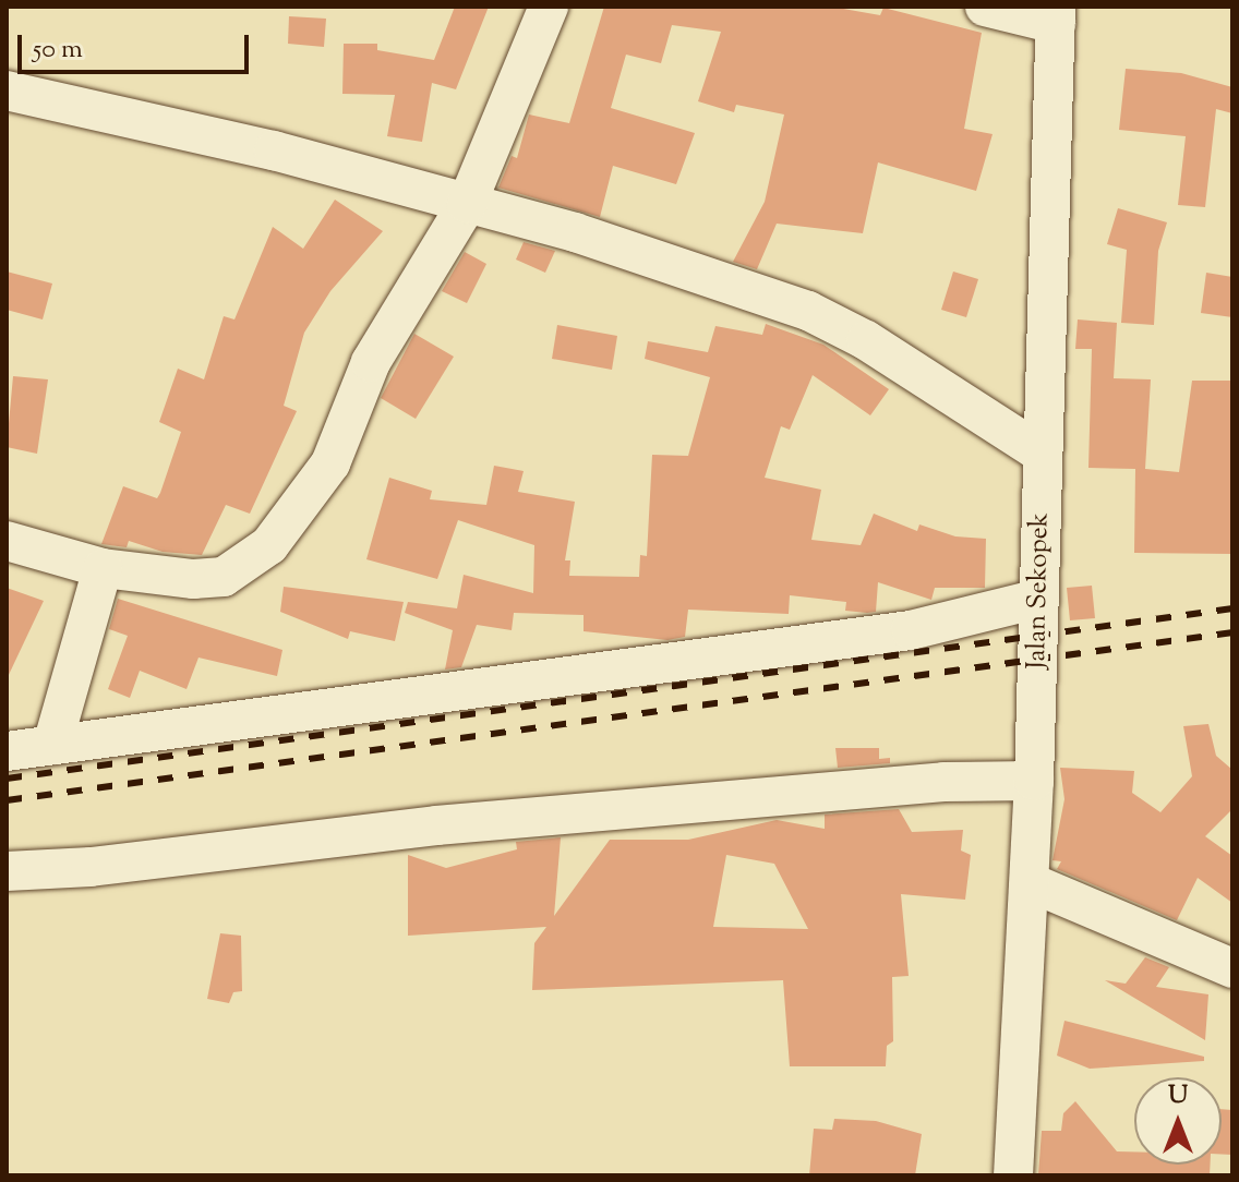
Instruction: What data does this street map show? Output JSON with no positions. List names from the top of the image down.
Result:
{
  "streets": {
    "street": ["Jalan Sekopek"]
  },
  "scale_bar": "50 m",
  "north": "top"
}
